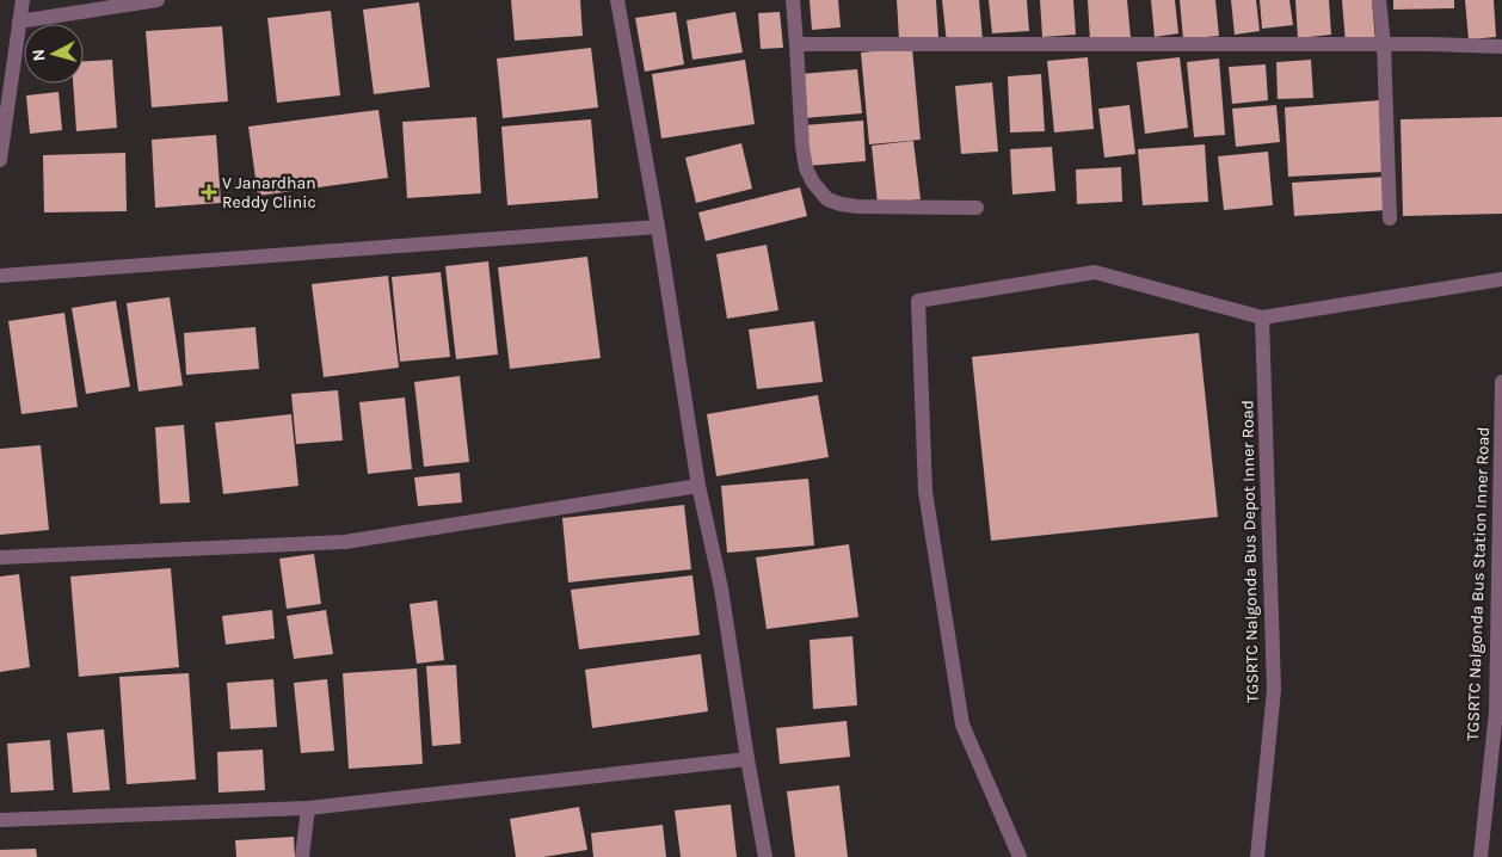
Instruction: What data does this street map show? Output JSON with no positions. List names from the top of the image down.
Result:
{
  "streets": {
    "street": ["TGSRTC Nalgonda Bus Depot Inner Road", "TGSRTC Nalgonda Bus Station Inner Road"]
  },
  "places": {
    "health": ["V Janardhan Reddy Clinic"]
  },
  "north": "left"
}
